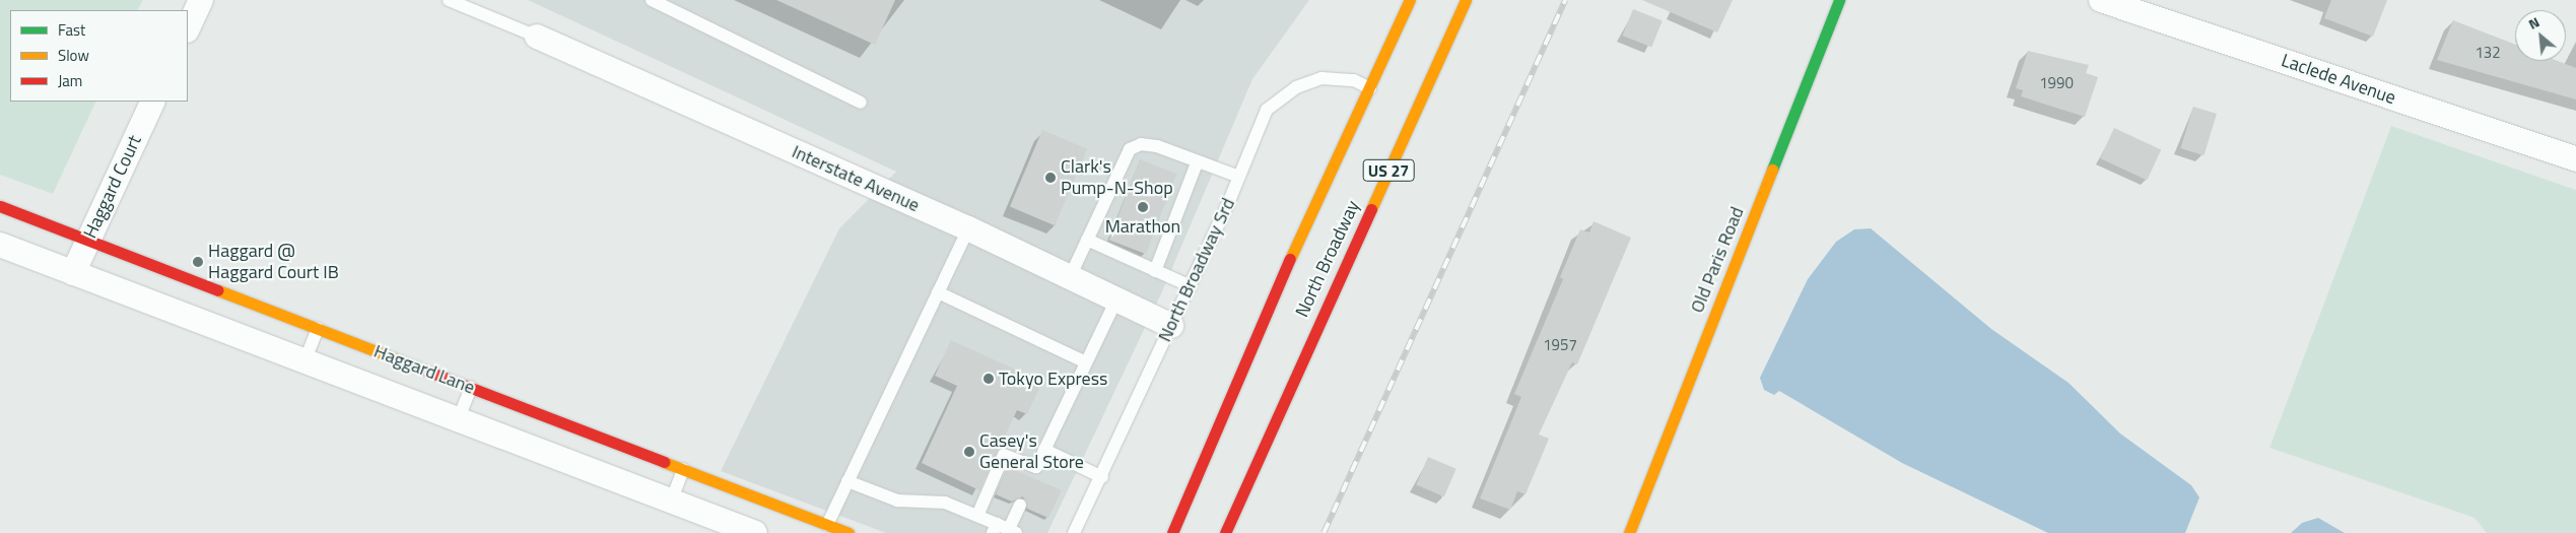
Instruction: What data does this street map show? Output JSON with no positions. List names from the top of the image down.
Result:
{
  "streets": {
    "main road": [
      "US 27",
      "North Broadway",
      "Old Paris Road",
      "Haggard Lane"
    ],
    "street": ["Laclede Avenue", "Interstate Avenue", "Haggard Court"],
    "lane": ["North Broadway Srd"]
  },
  "crossings": [
    ["Interstate Avenue", "North Broadway Srd"],
    ["Haggard Court", "Haggard Lane"],
    ["North Broadway", "North Broadway Srd"]
  ],
  "places": [
    "Clark's Pump-N-Shop",
    "Marathon",
    "Haggard @ Haggard Court IB",
    "Tokyo Express",
    "Casey's General Store"
  ],
  "house_numbers": ["132", "1990", "1957"],
  "legend": ["Fast", "Slow", "Jam"],
  "north": "top left"
}
